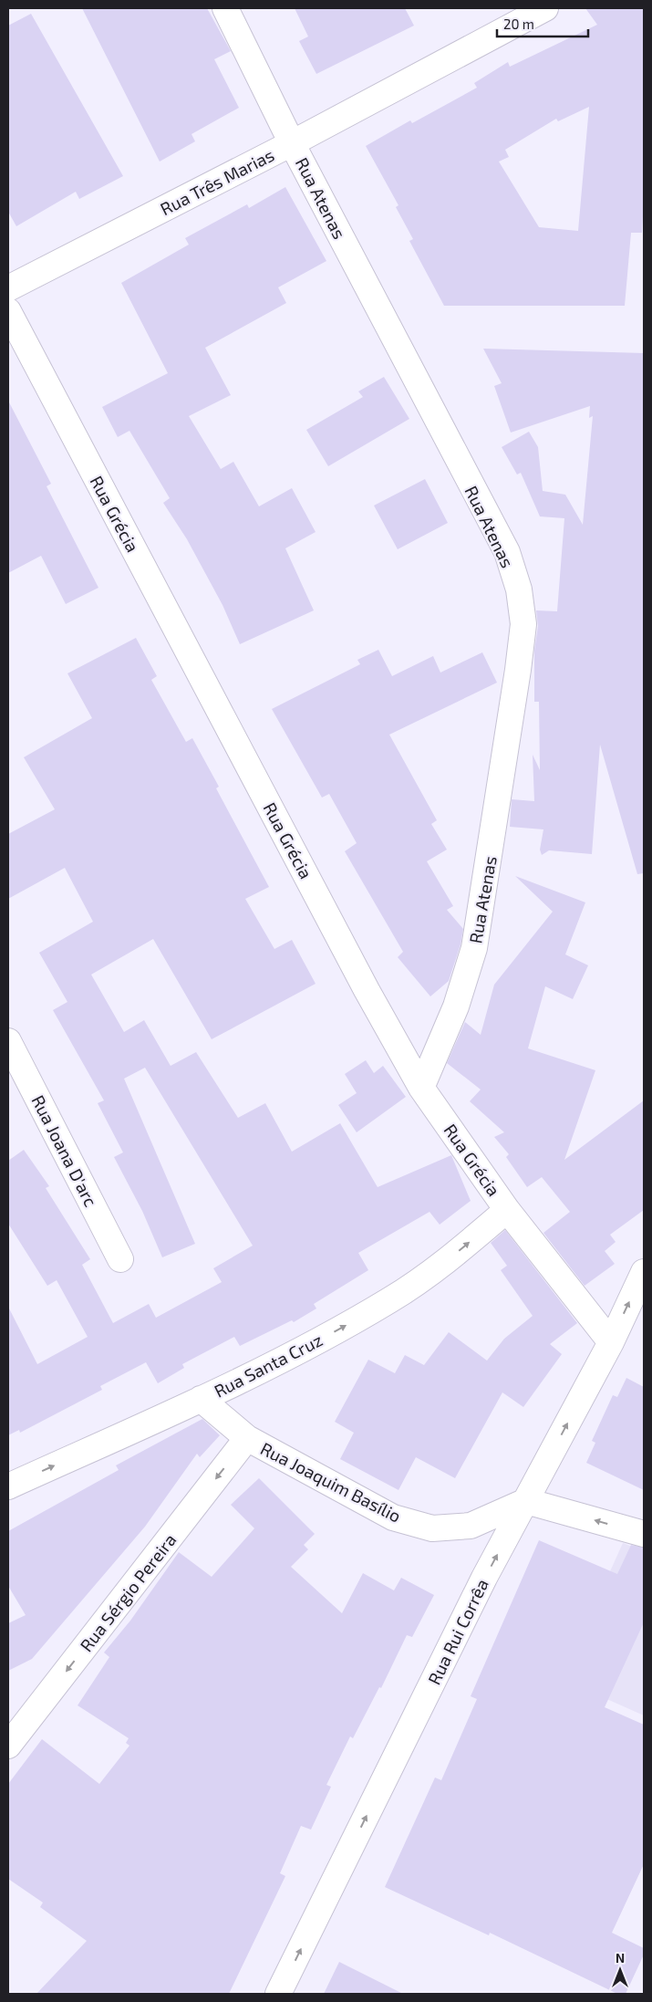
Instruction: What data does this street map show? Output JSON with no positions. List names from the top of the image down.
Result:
{
  "streets": {
    "street": [
      "Rua Três Marias",
      "Rua Atenas",
      "Rua Grécia",
      "Rua Joana D'arc",
      "Rua Santa Cruz",
      "Rua Joaquim Basílio",
      "Rua Sérgio Pereira",
      "Rua Rui Corrêa"
    ]
  },
  "crossings": [
    ["Rua Três Marias", "Rua Atenas"],
    ["Rua Atenas", "Rua Grécia"],
    ["Rua Grécia", "Rua Santa Cruz"],
    ["Rua Grécia", "Rua Rui Corrêa"],
    ["Rua Santa Cruz", "Rua Joaquim Basílio"],
    ["Rua Joaquim Basílio", "Rua Sérgio Pereira"],
    ["Rua Joaquim Basílio", "Rua Rui Corrêa"]
  ],
  "one_way": ["Rua Santa Cruz", "Rua Sérgio Pereira", "Rua Rui Corrêa"],
  "scale_bar": "20 m",
  "north": "top"
}
